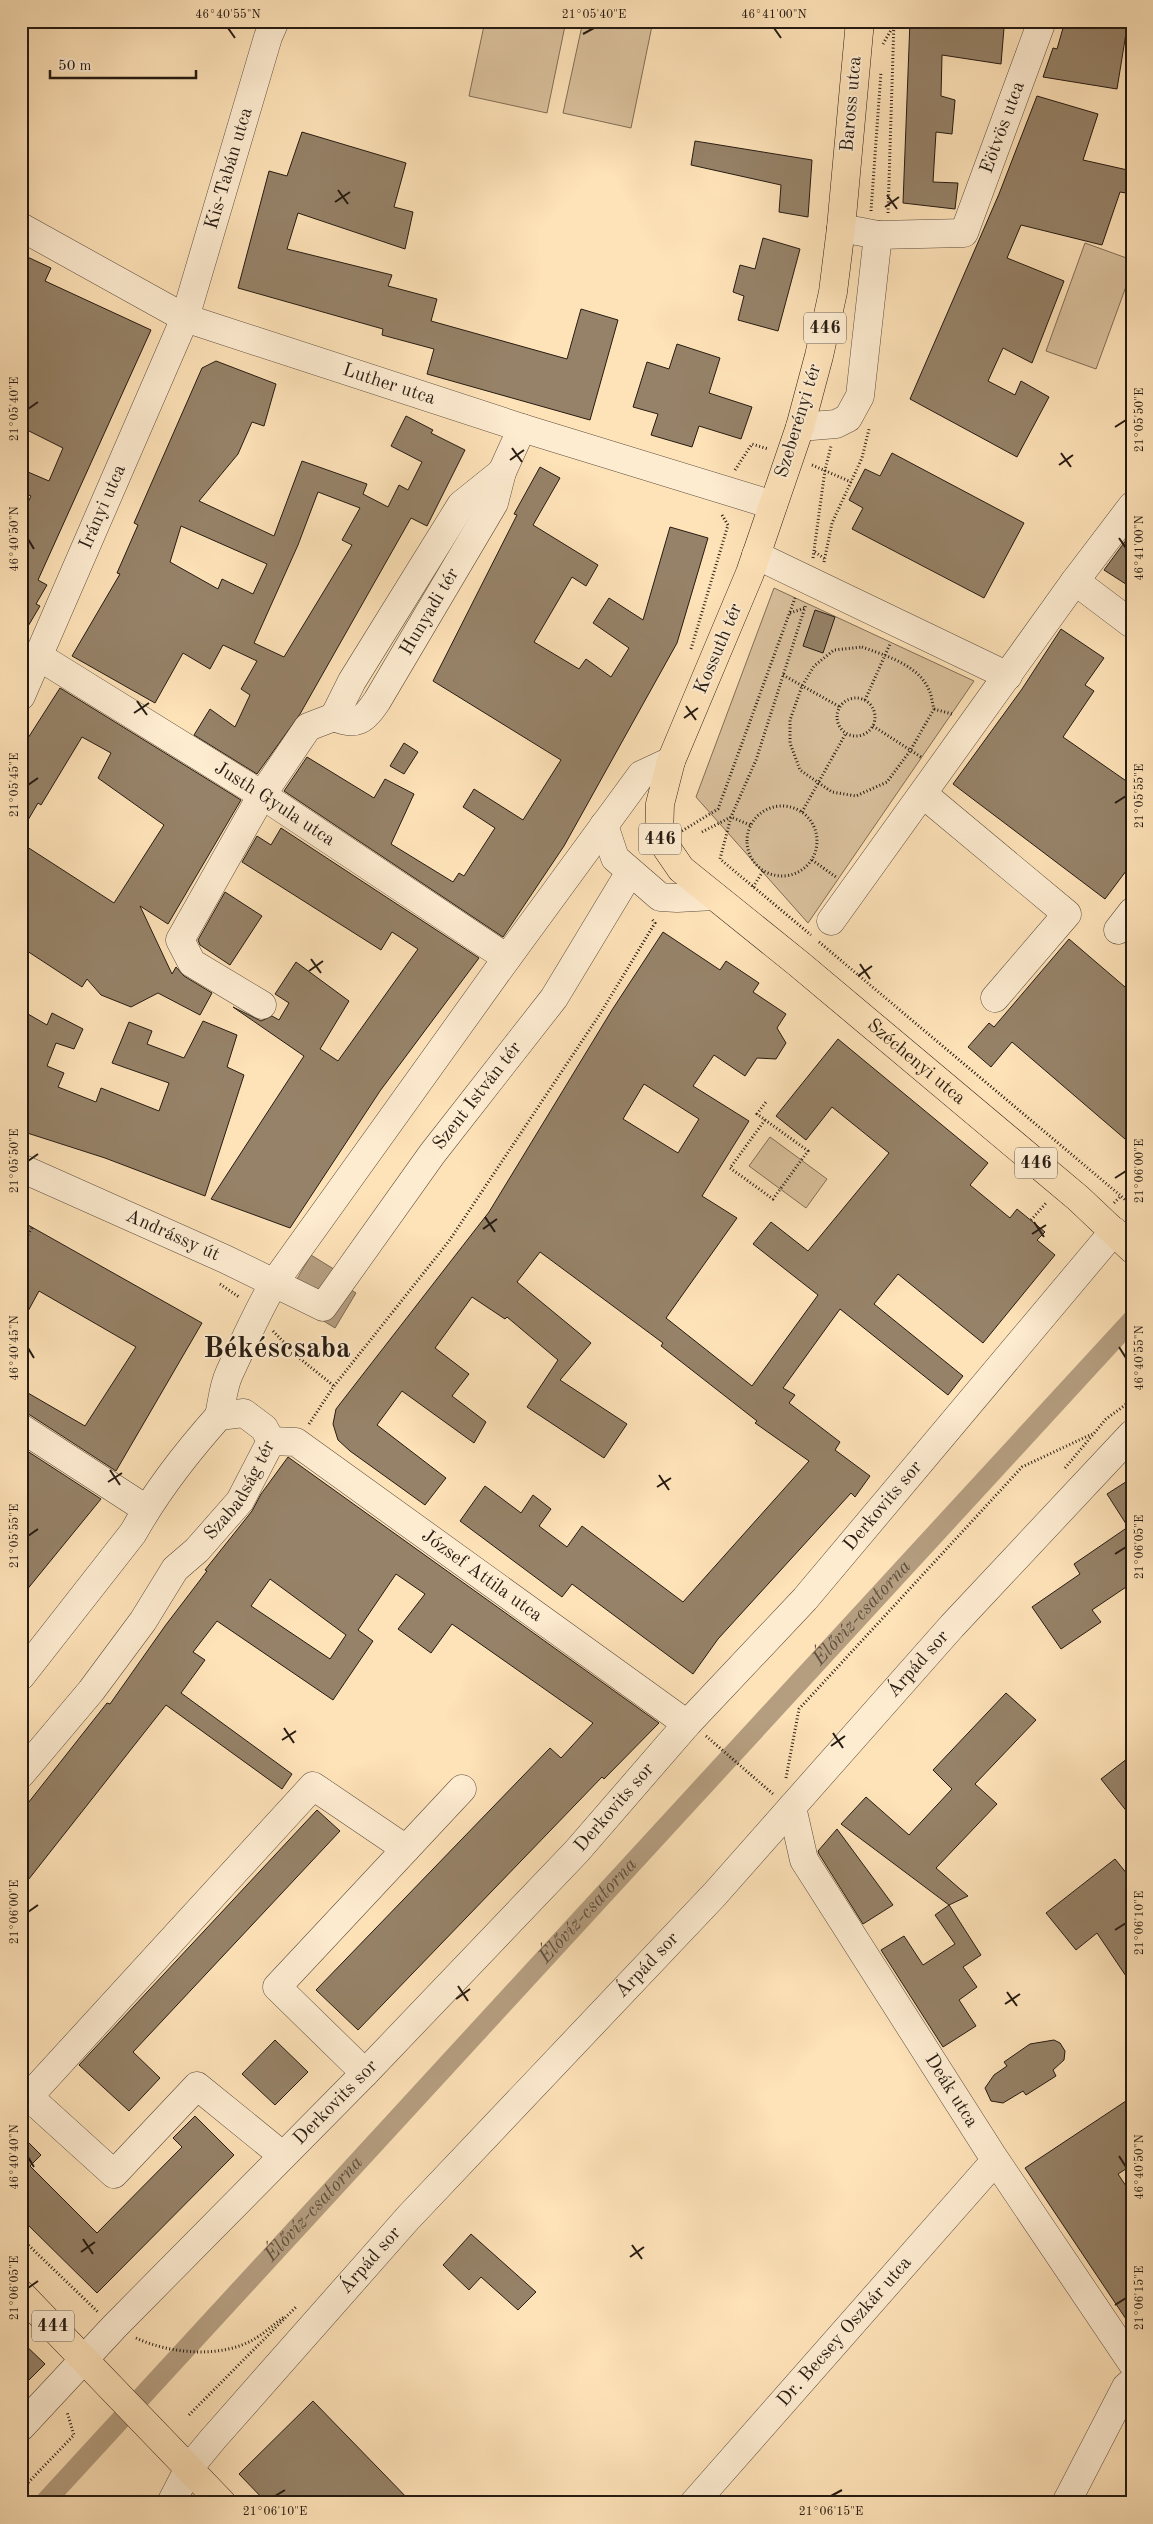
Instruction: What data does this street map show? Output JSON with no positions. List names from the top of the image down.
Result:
{
  "streets": {
    "main road": [
      "Baross utca",
      "446",
      "Szeberényi tér",
      "Kossuth tér",
      "Széchenyi utca",
      "444"
    ],
    "street": [
      "Eötvös utca",
      "Kis-Tabán utca",
      "Luther utca",
      "Irányi utca",
      "Hunyadi tér",
      "Justh Gyula utca",
      "Szent István tér",
      "Andrássy út",
      "Szabadság tér",
      "Derkovits sor",
      "József Attila utca",
      "Árpád sor",
      "Deák utca",
      "Dr. Becsey Oszkár utca"
    ]
  },
  "crossings": [
    ["Baross utca", "Szeberényi tér"],
    ["Kis-Tabán utca", "Luther utca"],
    ["Kis-Tabán utca", "Irányi utca"],
    ["446", "Kossuth tér"],
    ["446", "Széchenyi utca"],
    ["Luther utca", "Szeberényi tér"],
    ["Luther utca", "Irányi utca"],
    ["Luther utca", "Hunyadi tér"],
    ["Luther utca", "Kossuth tér"],
    ["Szeberényi tér", "Kossuth tér"],
    ["Irányi utca", "Justh Gyula utca"],
    ["Hunyadi tér", "Justh Gyula utca"],
    ["Széchenyi utca", "Derkovits sor"],
    ["Szent István tér", "Andrássy út"],
    ["Szabadság tér", "József Attila utca"],
    ["Derkovits sor", "József Attila utca"],
    ["Derkovits sor", "444"],
    ["Árpád sor", "Deák utca"],
    ["Árpád sor", "444"],
    ["Deák utca", "Dr. Becsey Oszkár utca"]
  ],
  "districts": ["Békéscsaba"],
  "water": ["Élővíz-csatorna"],
  "scale_bar": "50 m",
  "coordinates": [
    "46°40'55\"N",
    "21°05'40\"E",
    "46°41'00\"N",
    "21°05'50\"E",
    "46°40'50\"N",
    "21°05'45\"E",
    "21°05'55\"E",
    "21°06'00\"E",
    "46°40'45\"N",
    "21°06'05\"E",
    "21°06'10\"E",
    "46°40'40\"N",
    "21°06'15\"E"
  ]
}
